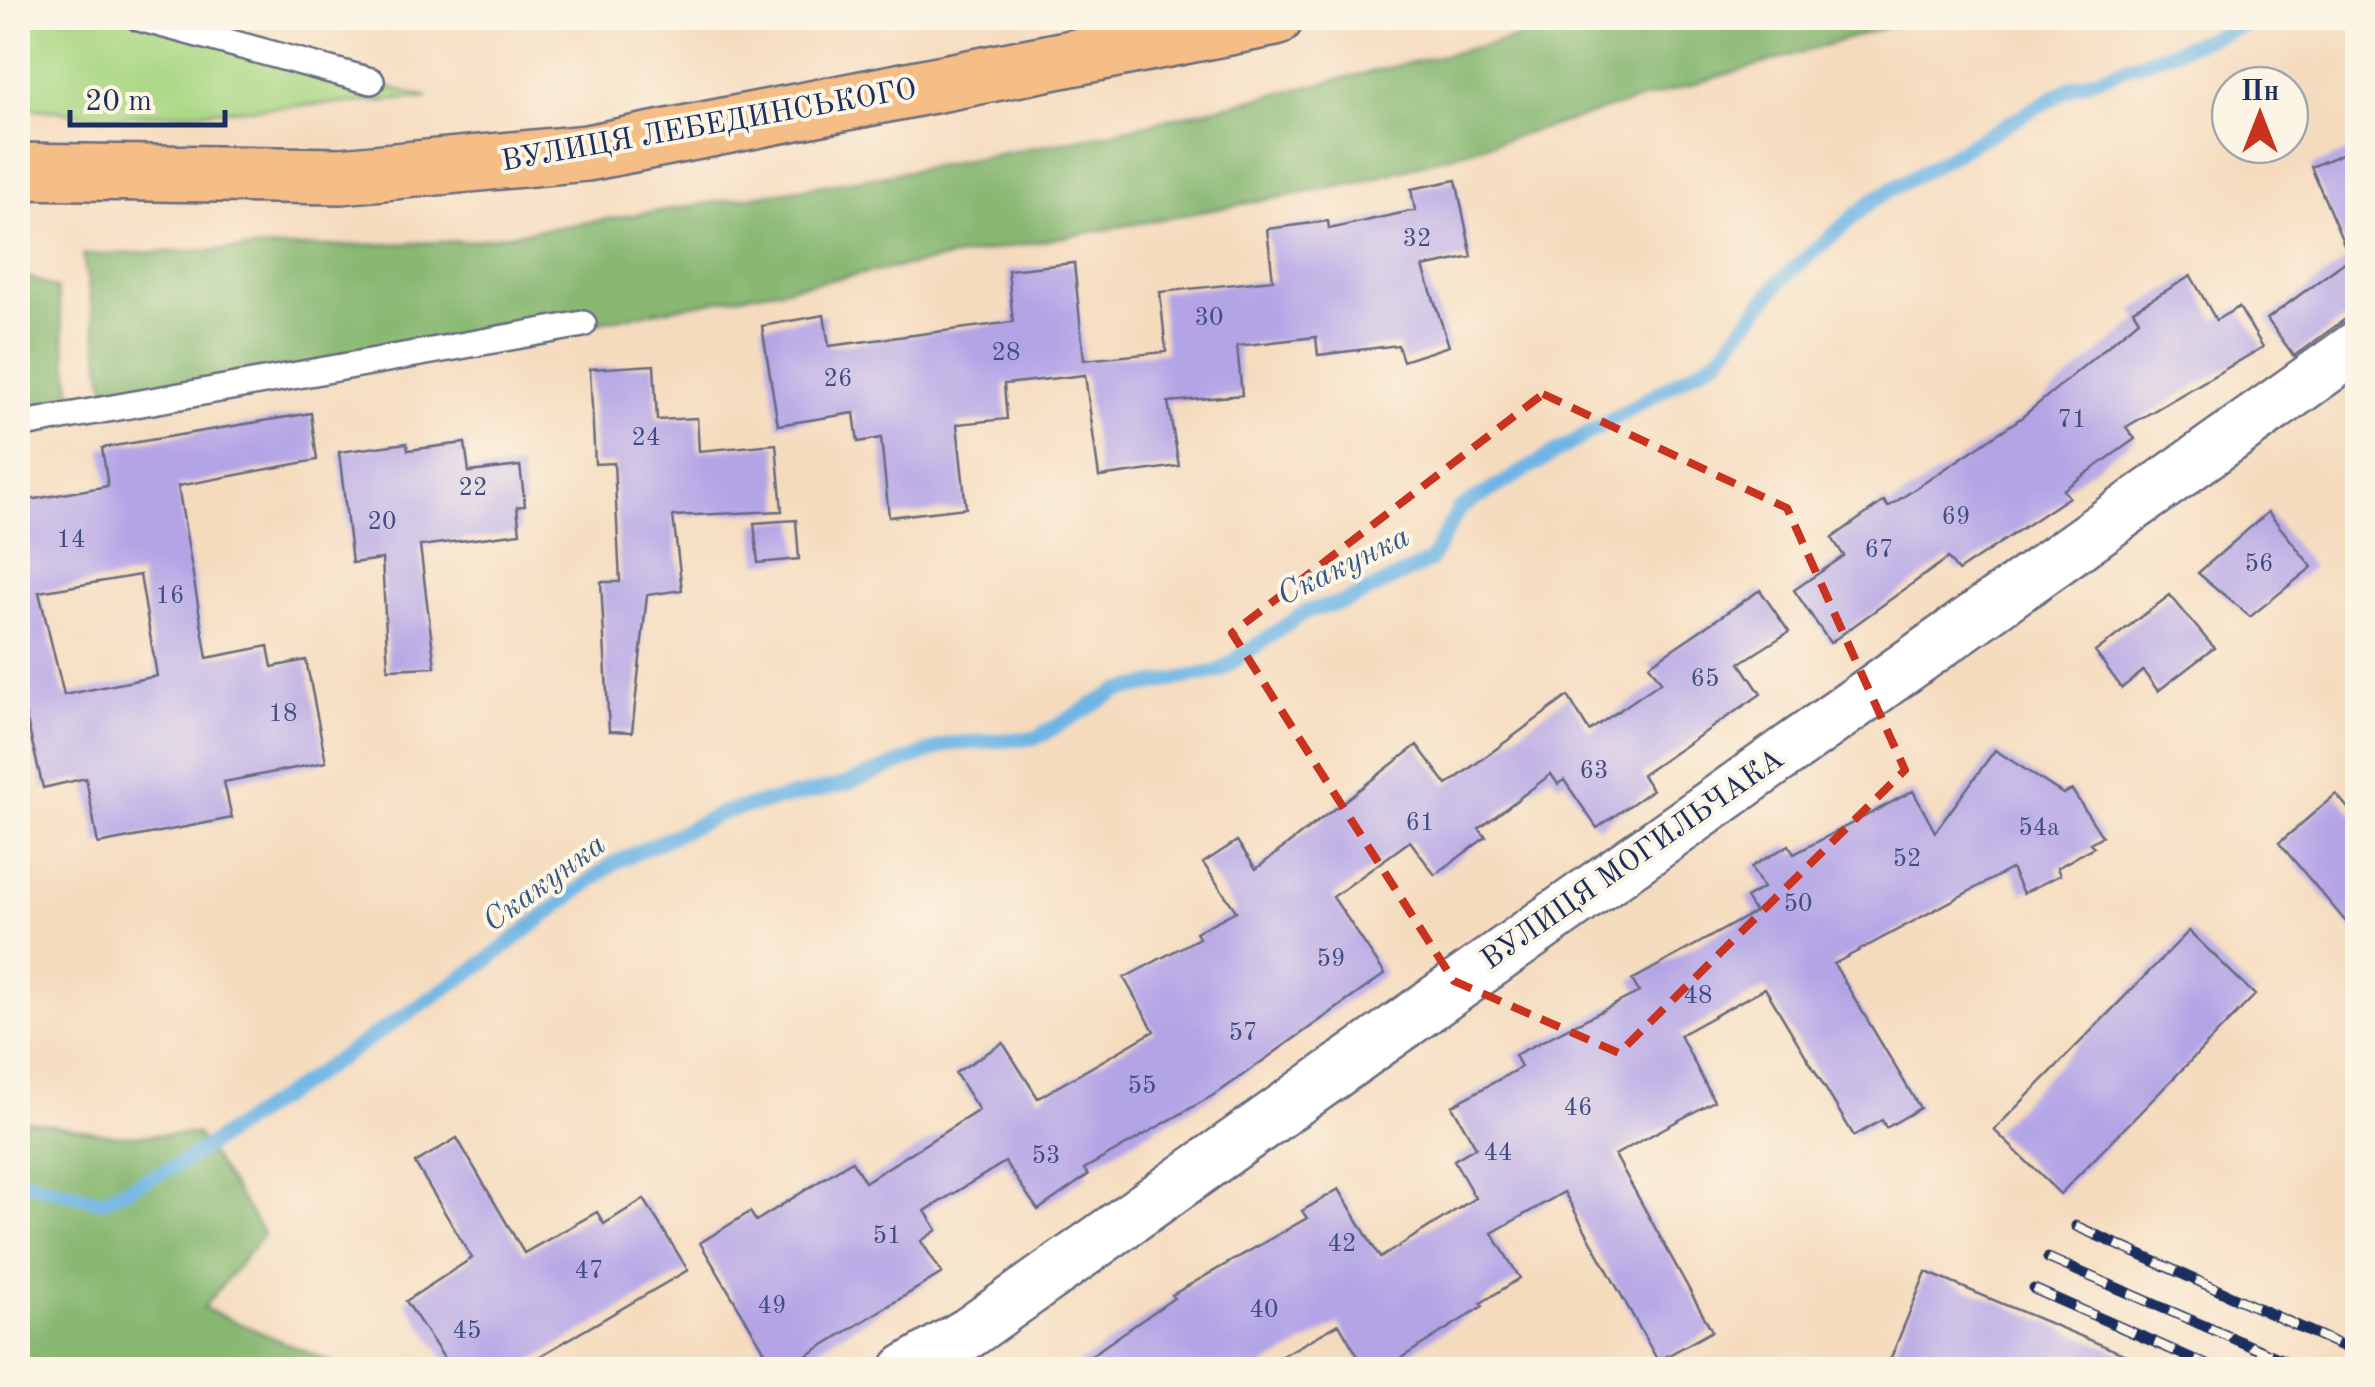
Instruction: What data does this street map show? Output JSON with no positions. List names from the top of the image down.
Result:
{
  "streets": {
    "main road": ["ВУЛИЦЯ ЛЕБЕДИНСЬКОГО"],
    "street": ["ВУЛИЦЯ МОГИЛЬЧАКА"]
  },
  "water": ["Скакунка"],
  "house_numbers": [
    "32",
    "30",
    "28",
    "26",
    "71",
    "24",
    "22",
    "69",
    "20",
    "14",
    "67",
    "56",
    "16",
    "65",
    "18",
    "63",
    "61",
    "54а",
    "52",
    "50",
    "59",
    "48",
    "57",
    "55",
    "46",
    "44",
    "53",
    "51",
    "42",
    "47",
    "49",
    "40",
    "45"
  ],
  "scale_bar": "20 m",
  "north": "top"
}
